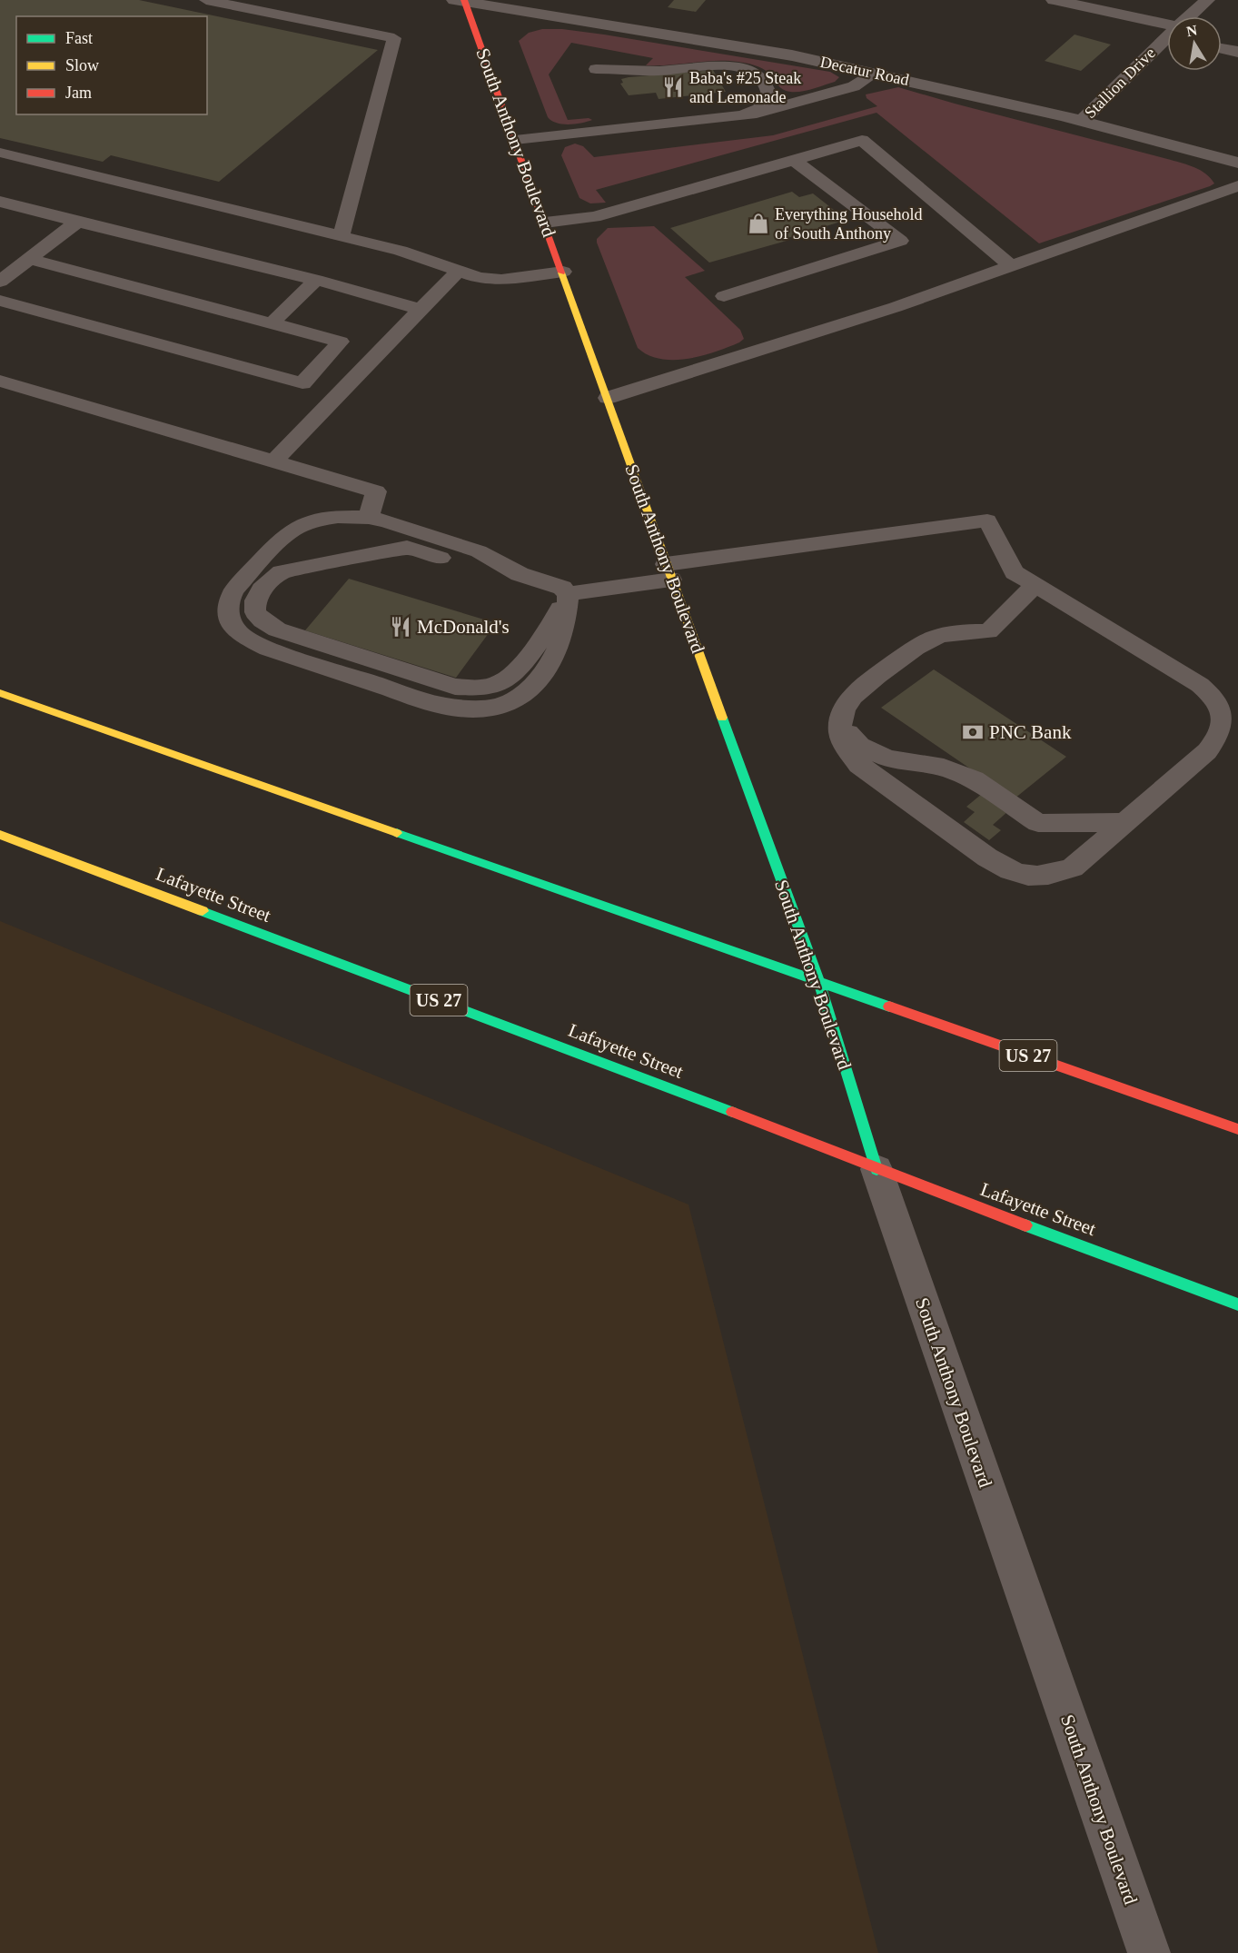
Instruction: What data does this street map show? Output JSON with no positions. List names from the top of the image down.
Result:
{
  "streets": {
    "main road": ["South Anthony Boulevard", "Lafayette Street", "US 27"],
    "street": ["Decatur Road", "Stallion Drive"]
  },
  "crossings": [
    ["Decatur Road", "Stallion Drive"],
    ["Decatur Road", "South Anthony Boulevard"],
    ["South Anthony Boulevard", "Lafayette Street"],
    ["South Anthony Boulevard", "US 27"]
  ],
  "places": {
    "restaurant": ["Baba's #25 Steak and Lemonade", "McDonald's"],
    "shop": ["Everything Household of South Anthony"],
    "bank": ["PNC Bank"]
  },
  "legend": ["Fast", "Slow", "Jam"],
  "north": "top"
}
